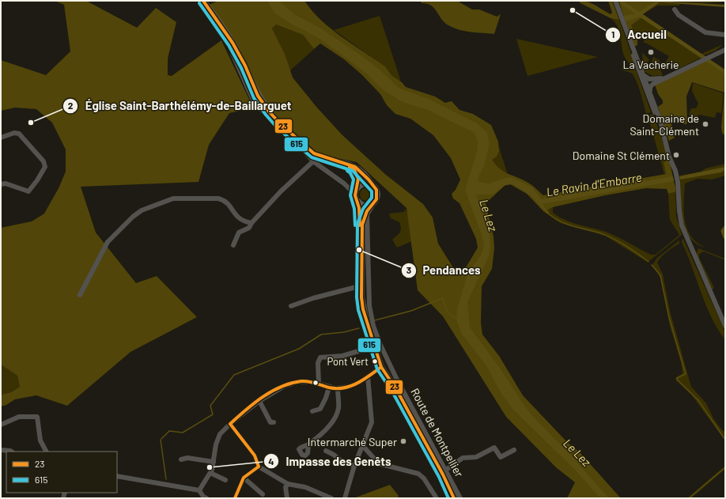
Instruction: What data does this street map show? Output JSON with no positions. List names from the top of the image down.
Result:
{
  "streets": {
    "main road": ["Route de Montpellier"]
  },
  "water": ["Le Ravin d'Embarre", "Le Lez"],
  "places": [
    "Accueil",
    "La Vacherie",
    "Église Saint-Barthélémy-de-Baillarguet",
    "Domaine de Saint-Clément",
    "Domaine St Clément",
    "Pendances",
    "Pont Vert",
    "Intermarché Super",
    "Impasse des Genêts"
  ],
  "lines": ["transit line 23", "transit line 615"],
  "legend": ["23", "615"]
}
